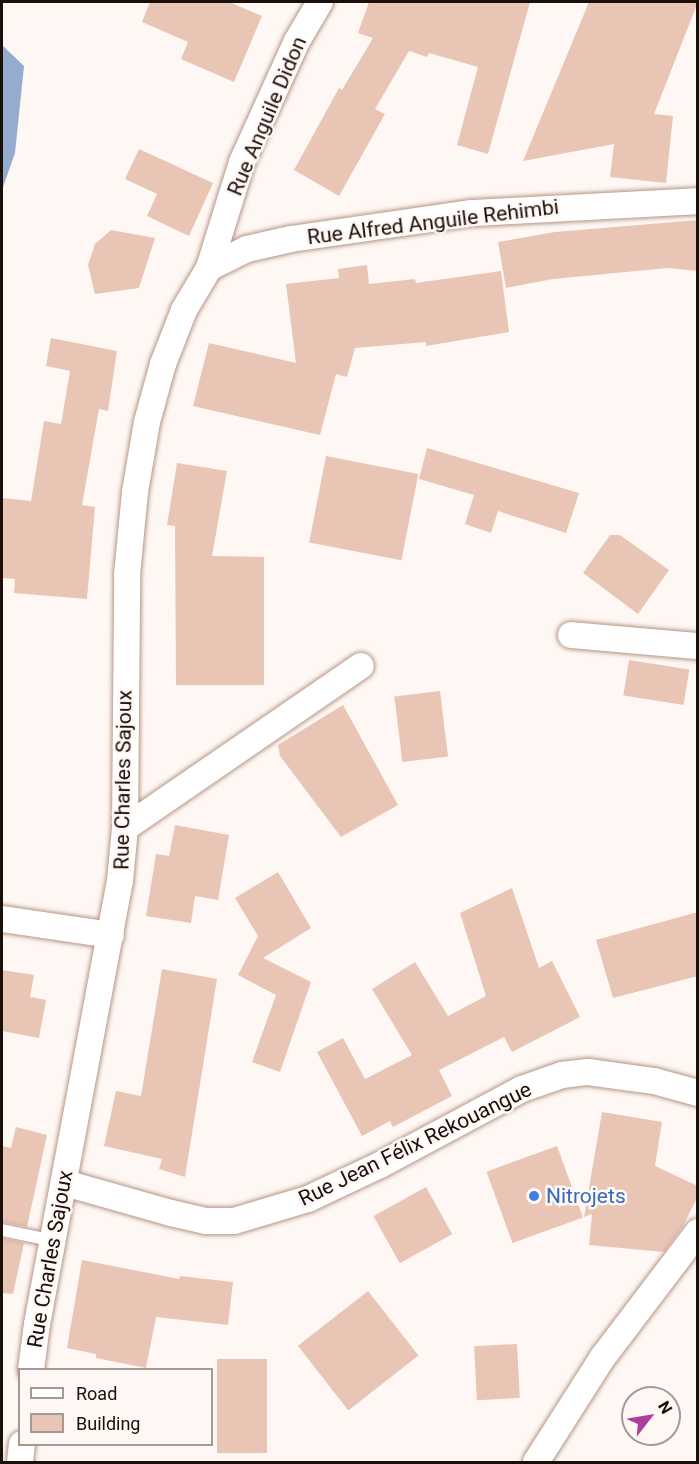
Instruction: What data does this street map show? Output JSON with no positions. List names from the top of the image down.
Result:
{
  "streets": {
    "street": [
      "Rue Anguile Didon",
      "Rue Alfred Anguile Rehimbi",
      "Rue Charles Sajoux",
      "Rue Jean Félix Rekouangue"
    ]
  },
  "crossings": [
    ["Rue Anguile Didon", "Rue Alfred Anguile Rehimbi"],
    ["Rue Anguile Didon", "Rue Charles Sajoux"],
    ["Rue Alfred Anguile Rehimbi", "Rue Charles Sajoux"],
    ["Rue Charles Sajoux", "Rue Jean Félix Rekouangue"]
  ],
  "places": ["Nitrojets"],
  "legend": ["Road", "Building"],
  "north": "top right"
}
